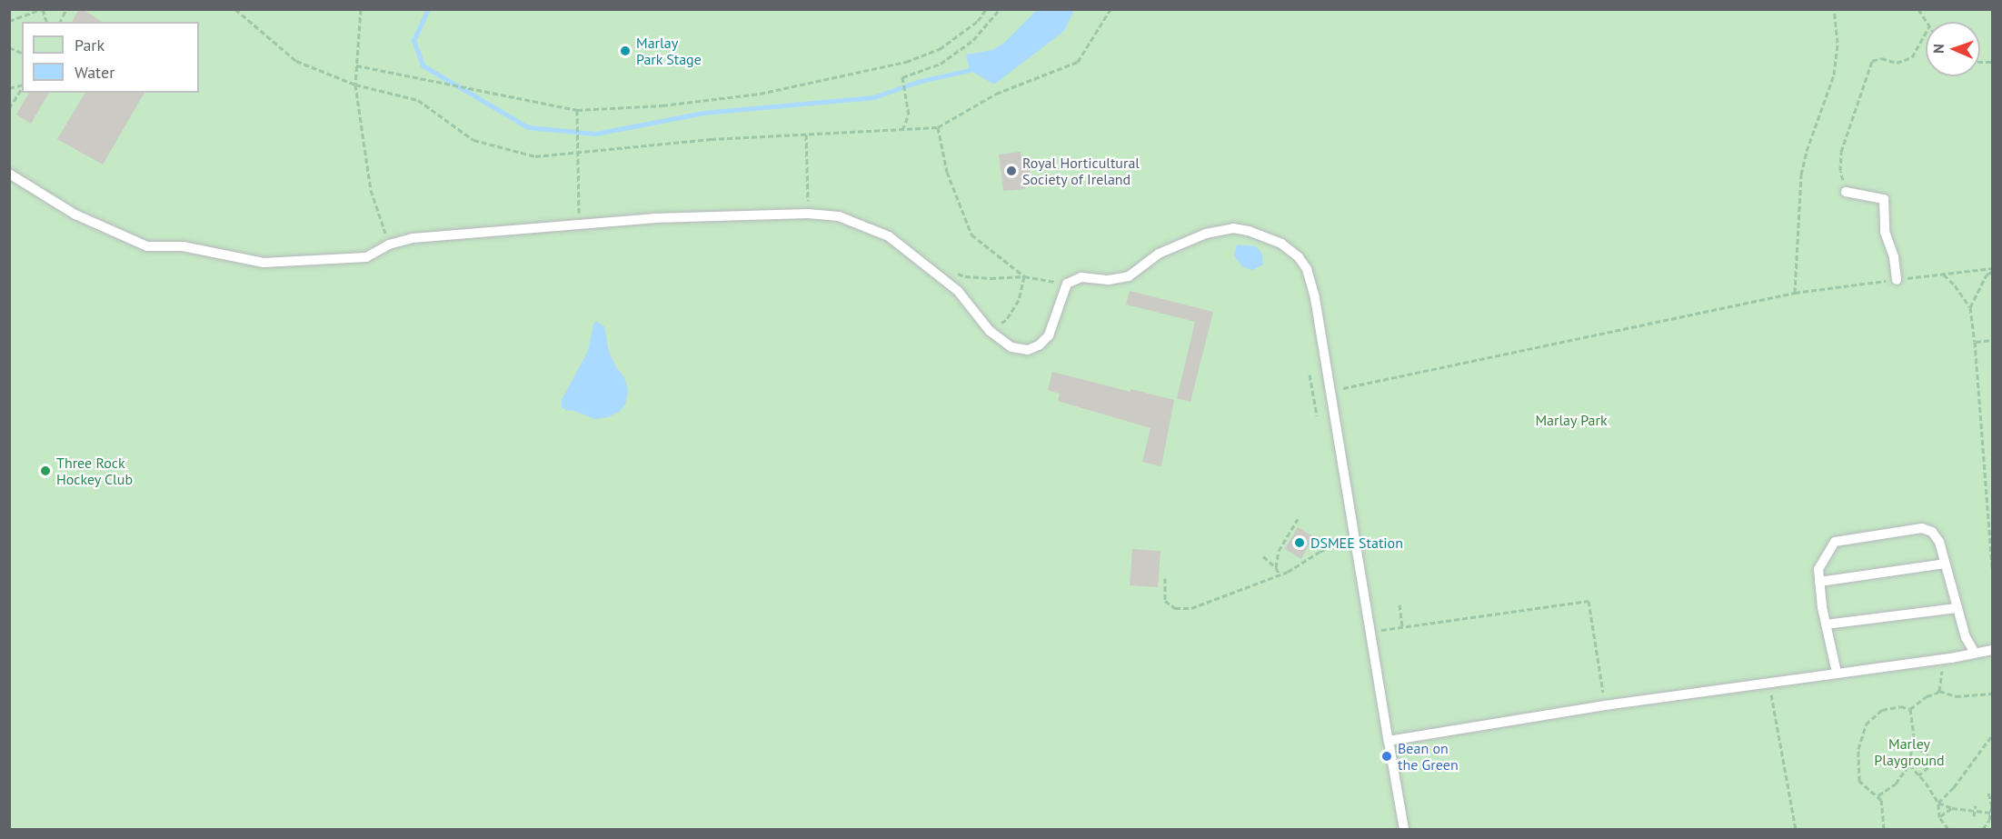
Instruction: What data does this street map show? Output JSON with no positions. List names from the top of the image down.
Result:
{
  "parks": ["Marlay Park", "Marley Playground"],
  "places": [
    "Marlay Park Stage",
    "Royal Horticultural Society of Ireland",
    "Three Rock Hockey Club",
    "DSMEE Station",
    "Bean on the Green"
  ],
  "legend": ["Park", "Water"],
  "north": "left"
}
